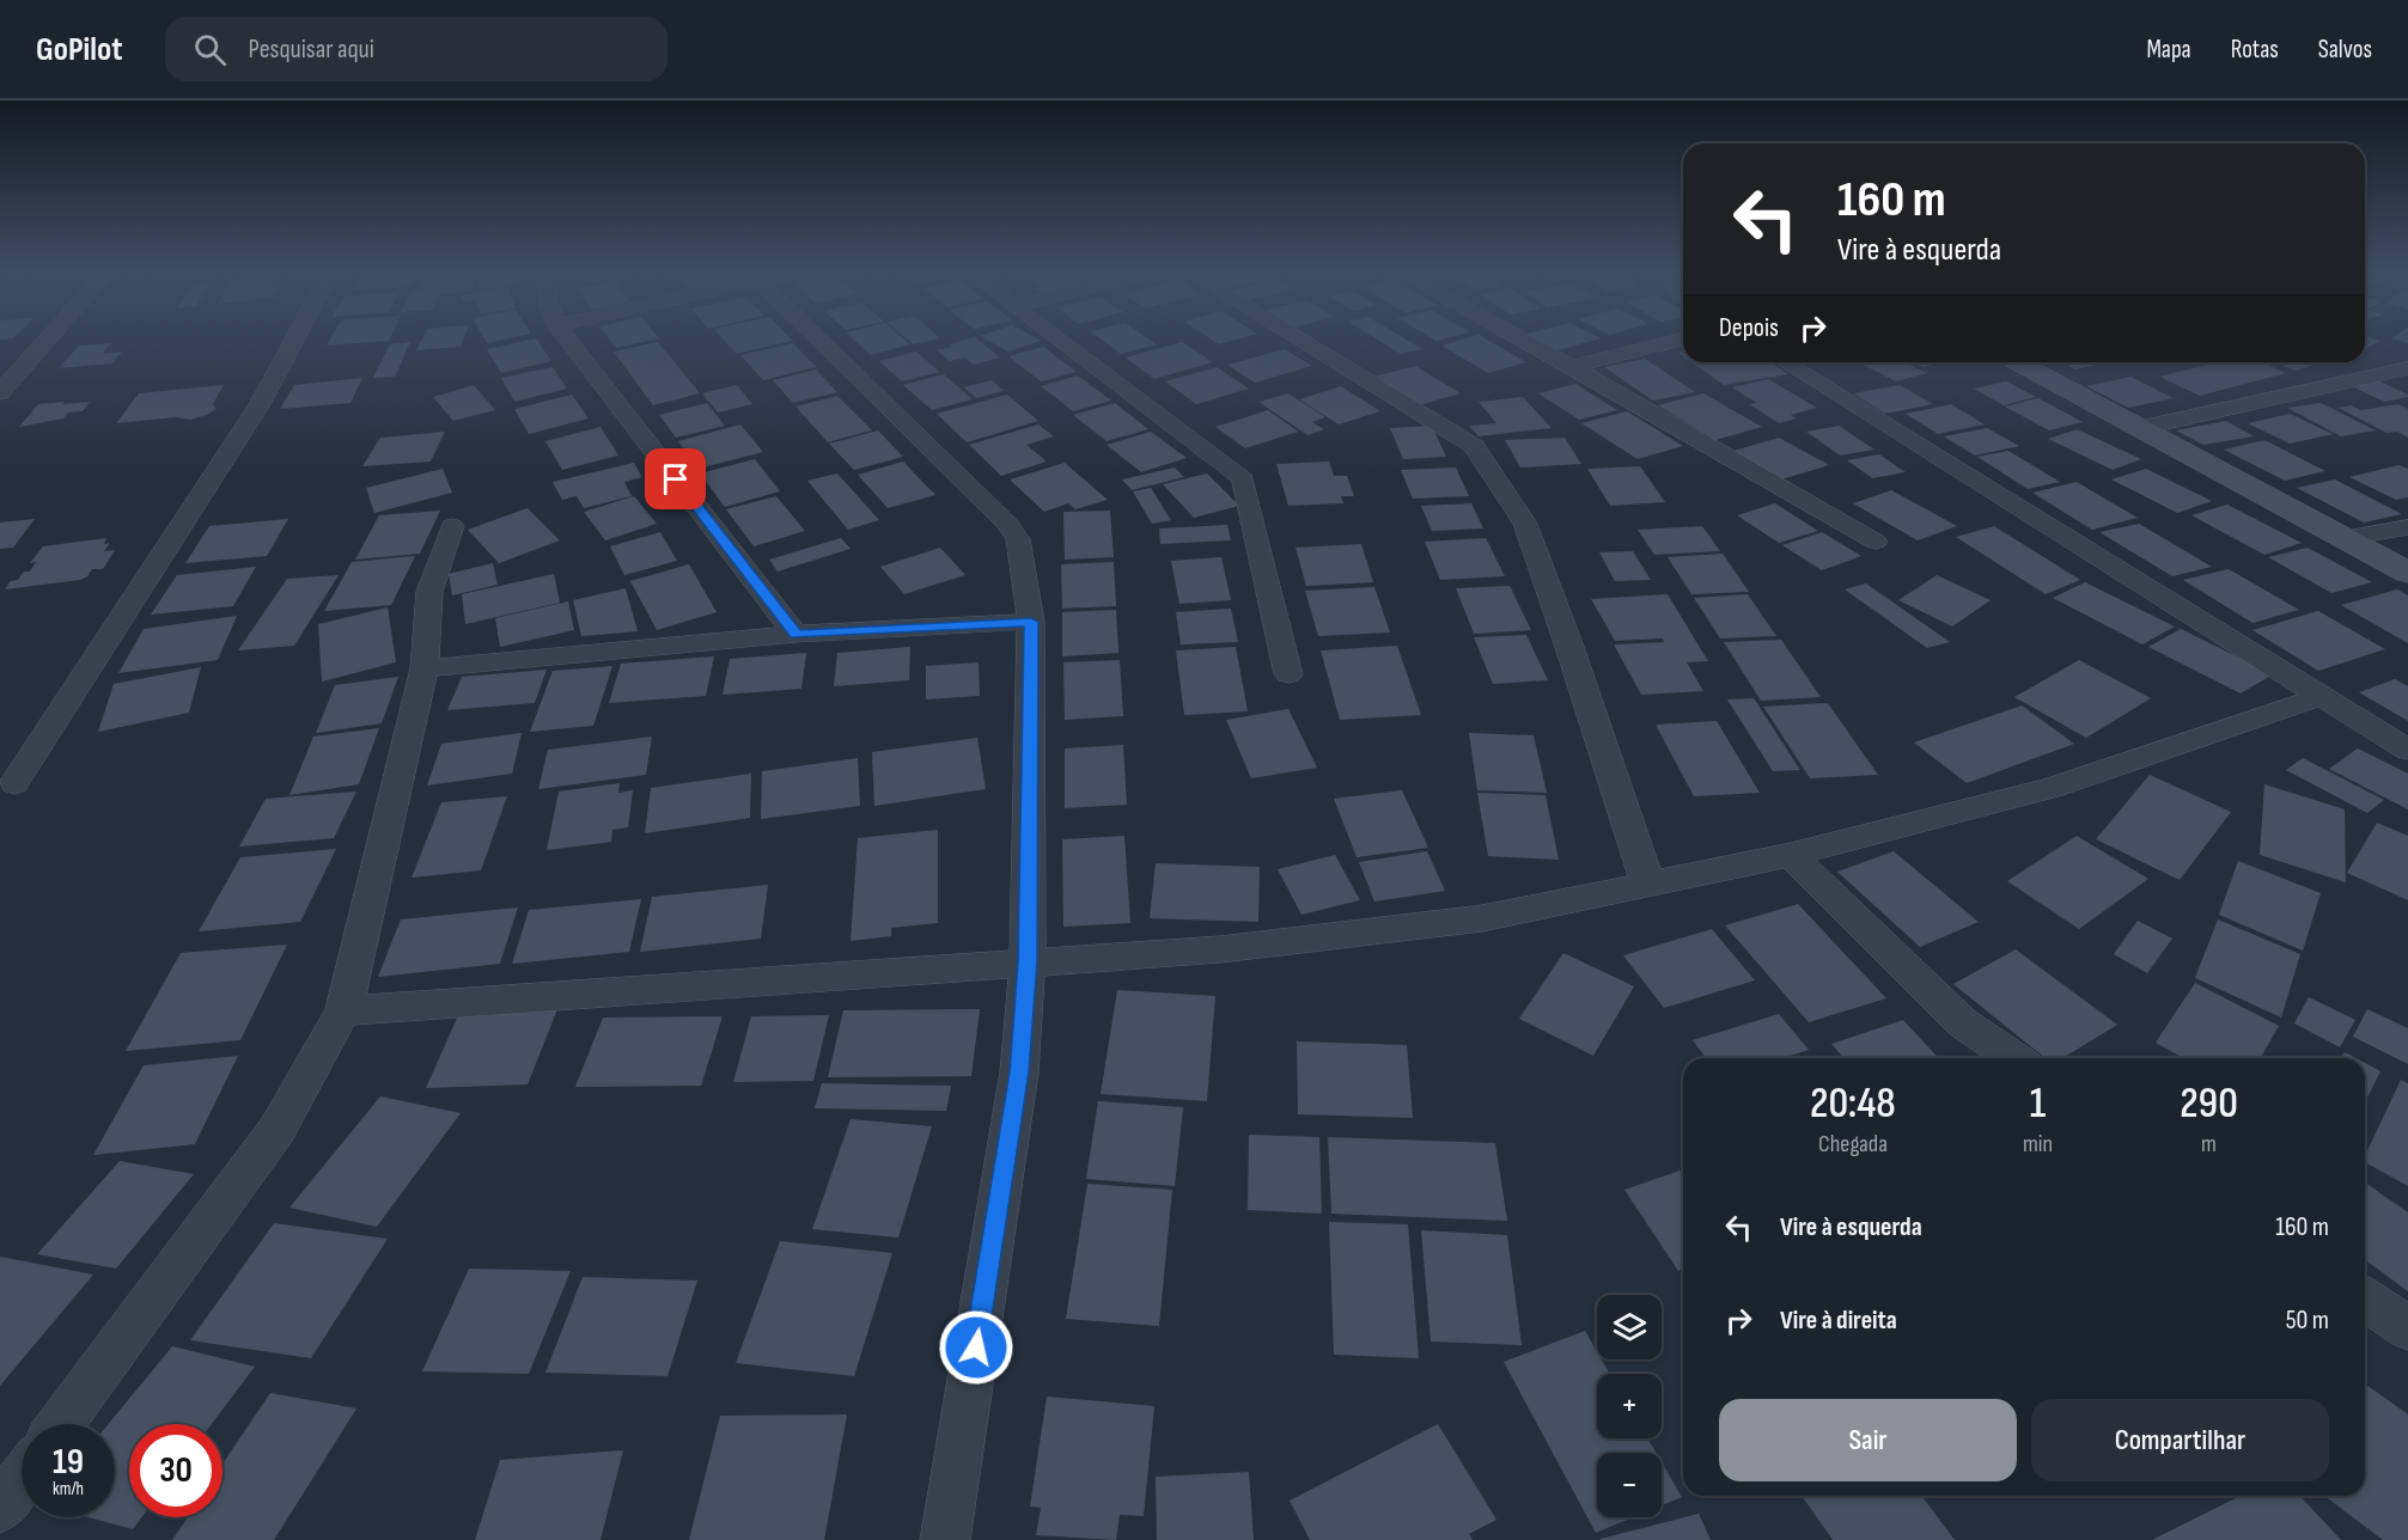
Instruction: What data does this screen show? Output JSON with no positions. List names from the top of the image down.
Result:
{
  "page": {
    "header": "GoPilot",
    "search": "Pesquisar aqui",
    "nav": ["Mapa", "Rotas", "Salvos"],
    "turn": ["160 m", "Vire à esquerda"],
    "then": "Depois",
    "eta": [
      "20:48",
      "Chegada",
      "1",
      "min",
      "290",
      "m"
    ],
    "list": [
      {
        "name": "Vire à esquerda",
        "value": "160 m"
      },
      {
        "name": "Vire à direita",
        "value": "50 m"
      }
    ],
    "map_buttons": ["+", "−"],
    "buttons": ["Sair", "Compartilhar"],
    "speed": "19 km/h",
    "limit": "30"
  }
}
